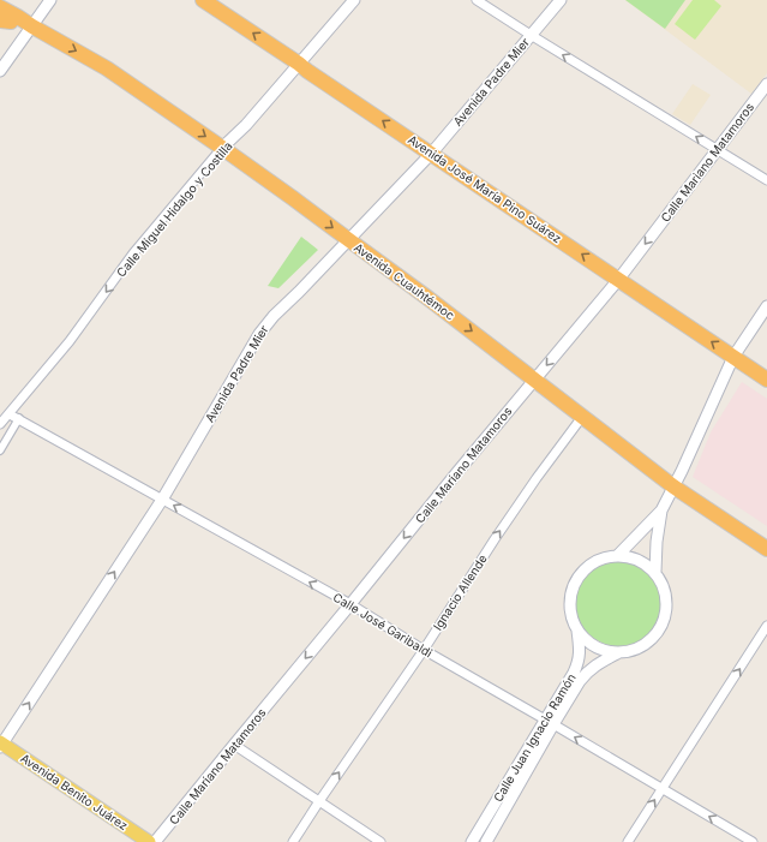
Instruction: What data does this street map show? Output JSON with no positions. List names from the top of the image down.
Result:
{
  "streets": {
    "highway": ["Avenida José María Pino Suárez", "Avenida Cuauhtémoc"],
    "main road": ["Avenida Benito Juárez"],
    "street": [
      "Avenida Padre Mier",
      "Calle Mariano Matamoros",
      "Calle Miguel Hidalgo y Costilla",
      "Ignacio Allende",
      "Calle José Garibaldi",
      "Calle Juan Ignacio Ramón"
    ]
  },
  "crossings": [
    ["Avenida Padre Mier", "Avenida José María Pino Suárez"],
    ["Avenida Padre Mier", "Avenida Cuauhtémoc"],
    ["Avenida Padre Mier", "Calle José Garibaldi"],
    ["Avenida Padre Mier", "Avenida Benito Juárez"],
    ["Calle Mariano Matamoros", "Avenida José María Pino Suárez"],
    ["Calle Mariano Matamoros", "Avenida Cuauhtémoc"],
    ["Calle Mariano Matamoros", "Calle José Garibaldi"],
    ["Avenida José María Pino Suárez", "Calle Miguel Hidalgo y Costilla"],
    ["Calle Miguel Hidalgo y Costilla", "Avenida Cuauhtémoc"],
    ["Calle Miguel Hidalgo y Costilla", "Calle José Garibaldi"],
    ["Avenida Cuauhtémoc", "Ignacio Allende"],
    ["Ignacio Allende", "Calle José Garibaldi"],
    ["Calle José Garibaldi", "Calle Juan Ignacio Ramón"]
  ],
  "one_way": [
    "Calle Mariano Matamoros",
    "Avenida José María Pino Suárez",
    "Calle Miguel Hidalgo y Costilla",
    "Avenida Cuauhtémoc",
    "Ignacio Allende",
    "Calle José Garibaldi"
  ]
}
